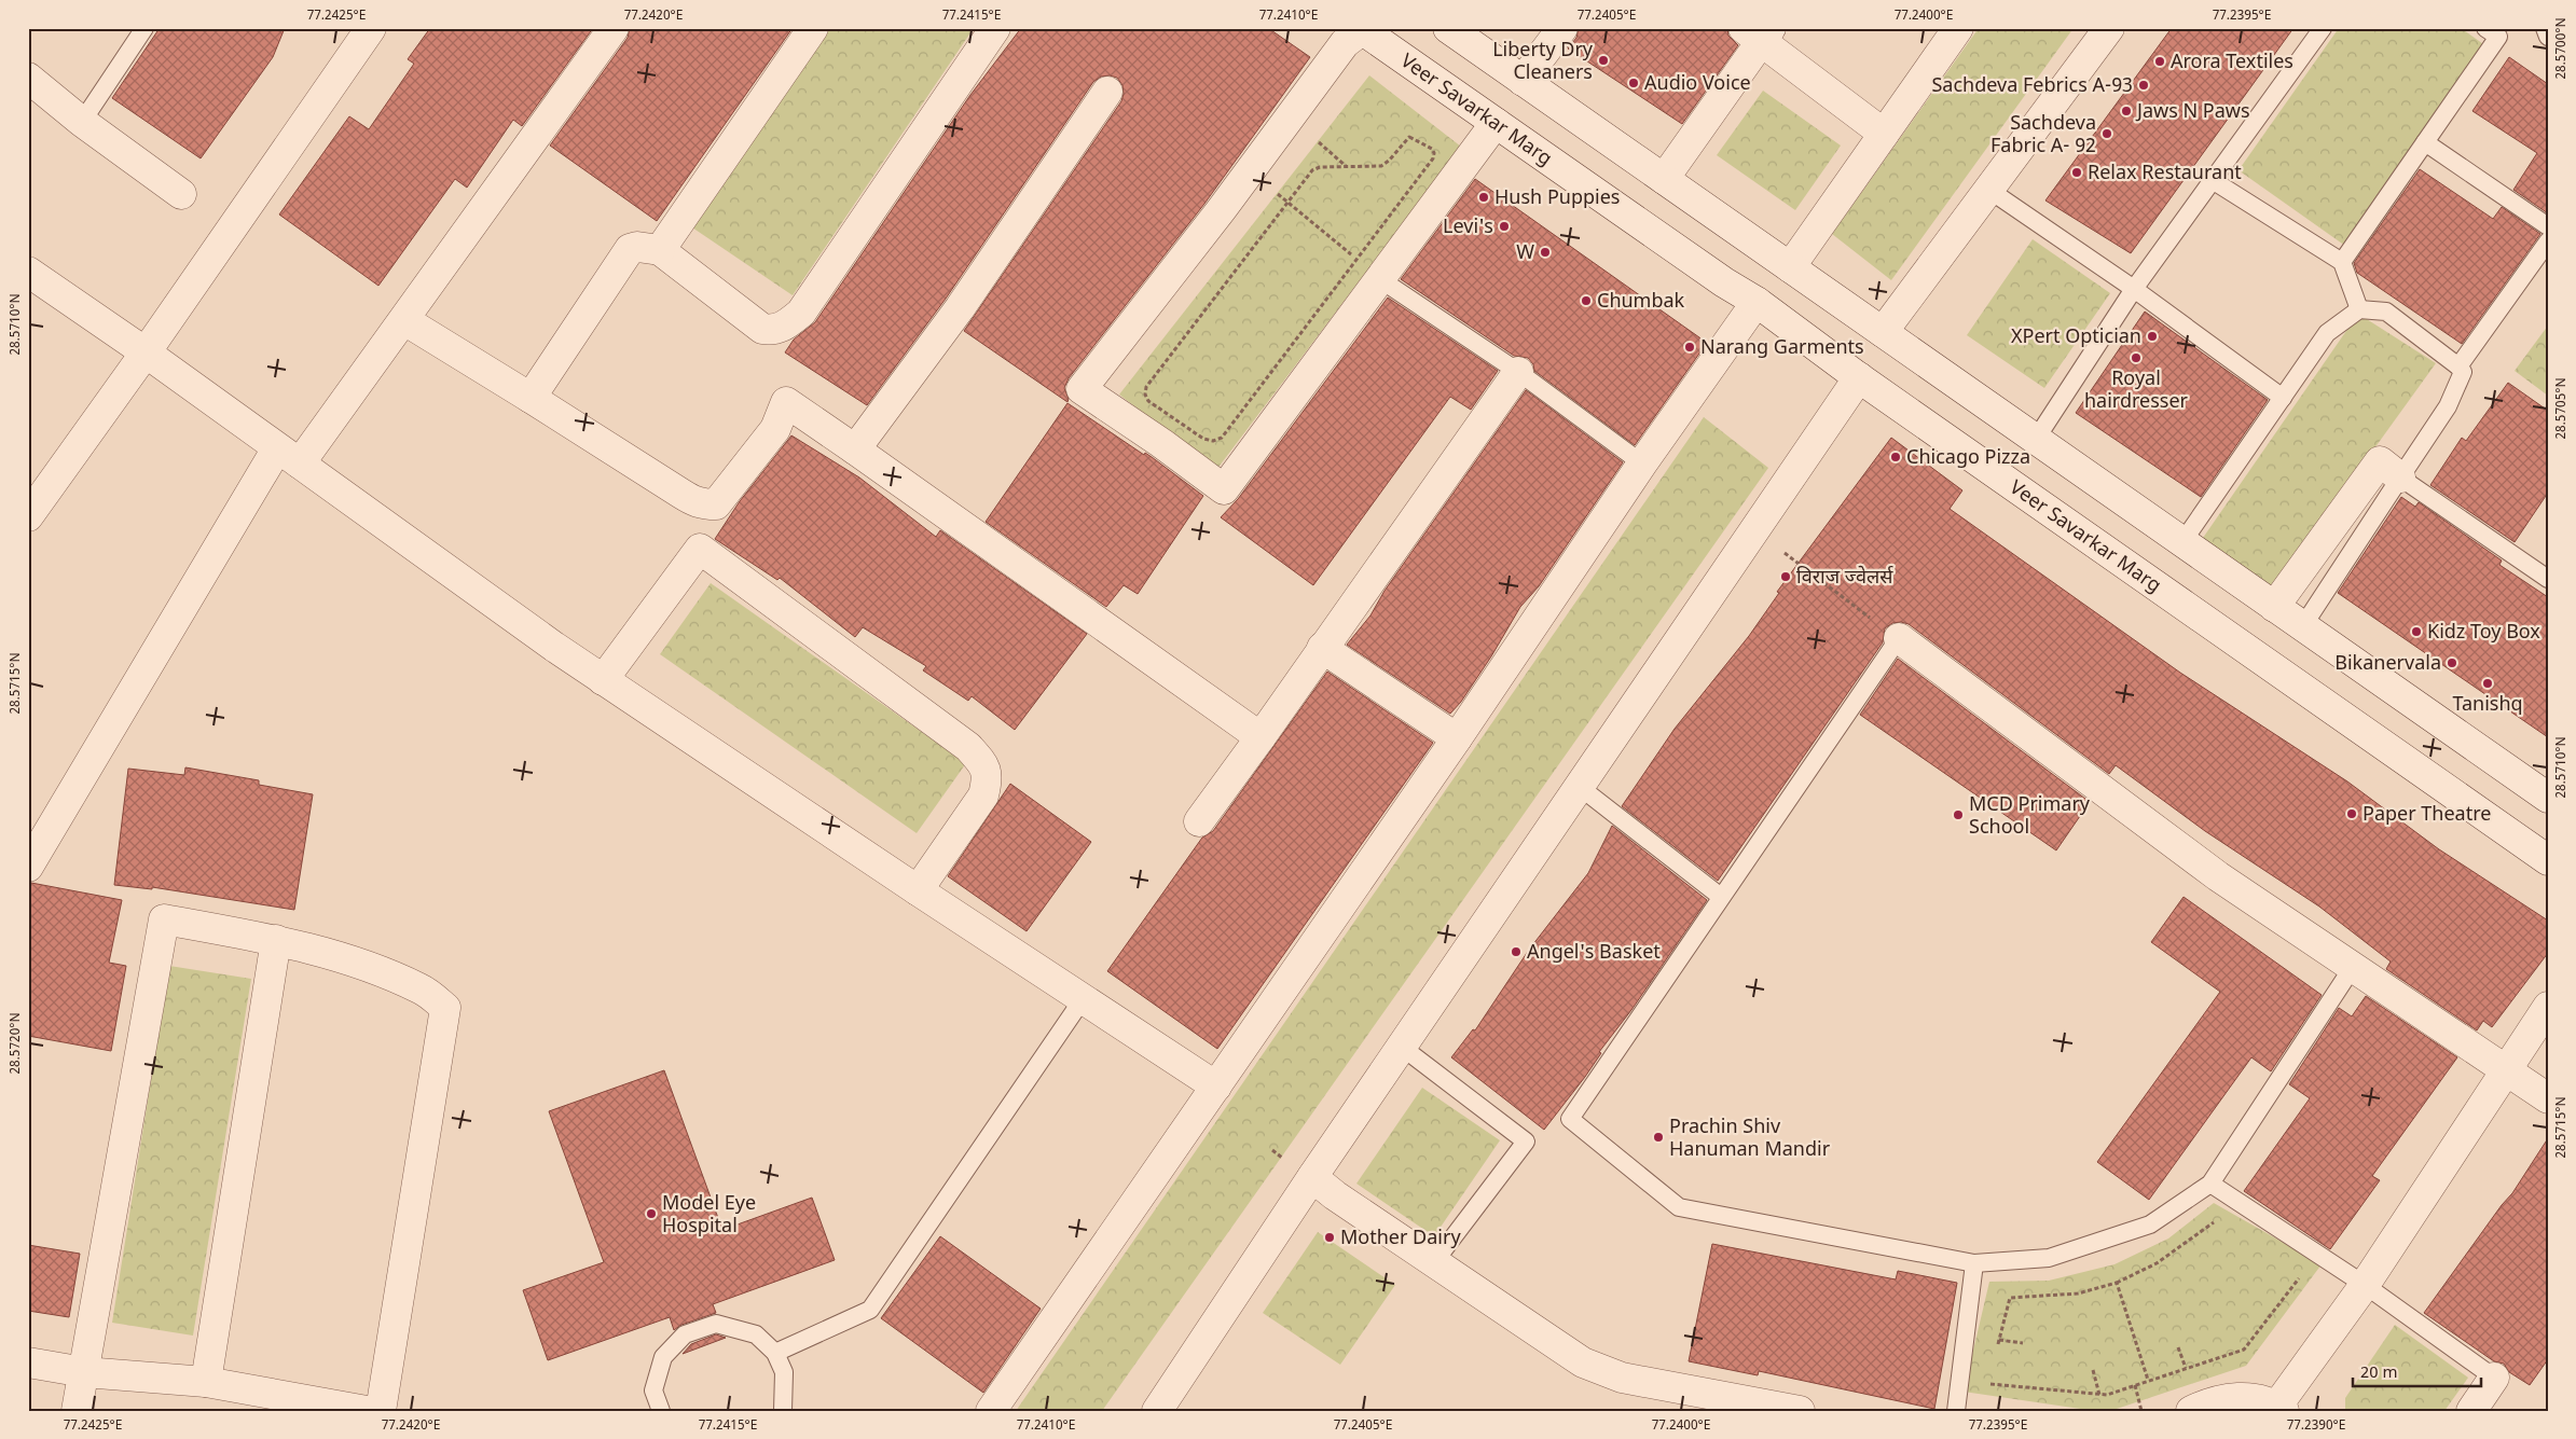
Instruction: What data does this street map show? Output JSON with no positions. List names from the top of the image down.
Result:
{
  "streets": {
    "street": ["Veer Savarkar Marg"]
  },
  "places": [
    "Liberty Dry Cleaners",
    "Arora Textiles",
    "Audio Voice",
    "Sachdeva Febrics A-93",
    "Jaws N Paws",
    "Sachdeva Fabric A- 92",
    "Relax Restaurant",
    "Hush Puppies",
    "Levi's",
    "W",
    "Chumbak",
    "XPert Optician",
    "Narang Garments",
    "Royal hairdresser",
    "Chicago Pizza",
    "विराज ज्वेलर्स",
    "Kidz Toy Box",
    "Bikanervala",
    "Tanishq",
    "Paper Theatre",
    "MCD Primary School",
    "Angel's Basket",
    "Prachin Shiv Hanuman Mandir",
    "Model Eye Hospital",
    "Mother Dairy"
  ],
  "scale_bar": "20 m",
  "coordinates": [
    "77.2425°E",
    "77.2420°E",
    "77.2415°E",
    "77.2410°E",
    "77.2405°E",
    "77.2400°E",
    "77.2395°E",
    "28.5700°N",
    "28.5710°N",
    "28.5705°N",
    "28.5715°N",
    "28.5720°N",
    "77.2390°E"
  ]
}
